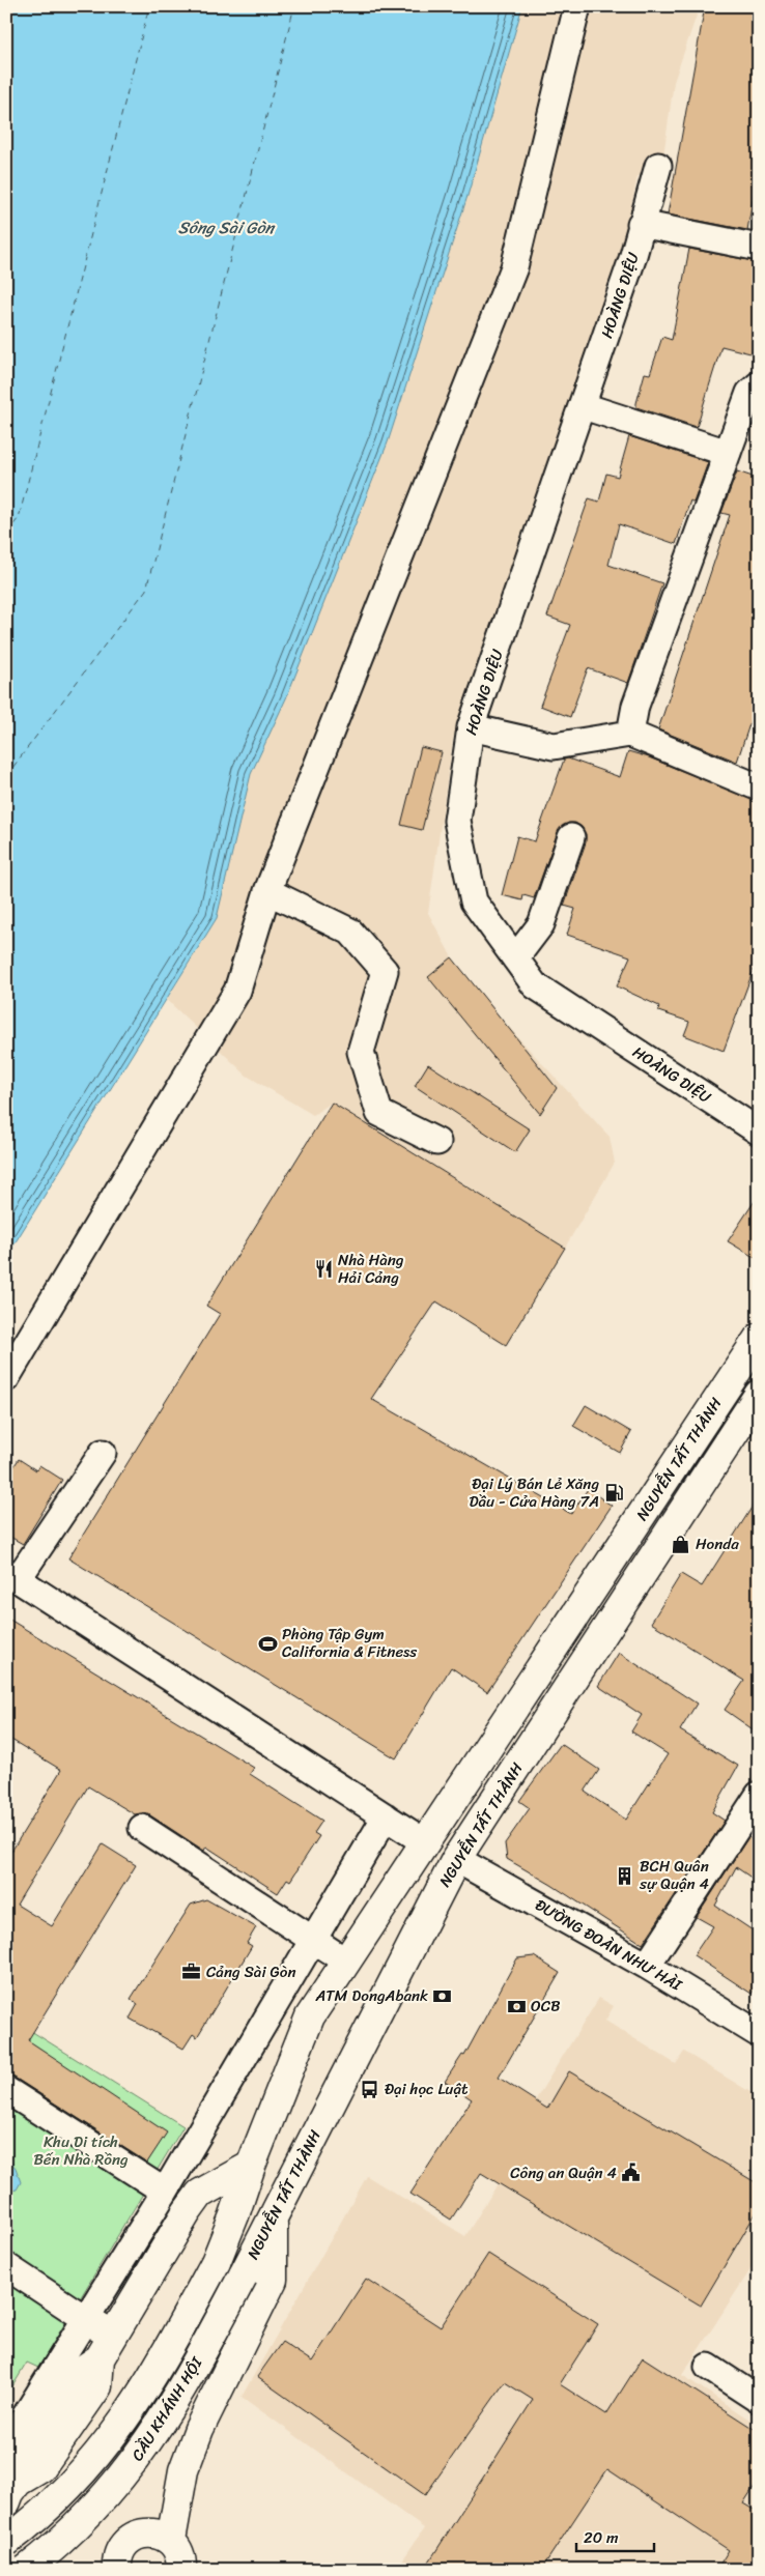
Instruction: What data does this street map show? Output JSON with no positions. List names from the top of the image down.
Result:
{
  "streets": {
    "main road": ["NGUYỄN TẤT THÀNH", "CẦU KHÁNH HỘI"],
    "street": ["HOÀNG DIỆU", "ĐƯỜNG ĐOÀN NHƯ HÀI"]
  },
  "crossings": [
    ["NGUYỄN TẤT THÀNH", "ĐƯỜNG ĐOÀN NHƯ HÀI"],
    ["NGUYỄN TẤT THÀNH", "CẦU KHÁNH HỘI"]
  ],
  "water": ["Sông Sài Gòn"],
  "parks": ["Khu Di tích Bến Nhà Rồng"],
  "places": {
    "restaurant": ["Nhà Hàng Hải Cảng"],
    "fuel station": ["Đại Lý Bán Lẻ Xăng Dầu - Cửa Hàng 7A"],
    "shop": ["Honda"],
    "sports": ["Phòng Tập Gym California & Fitness"],
    "building": ["BCH Quân sự Quận 4"],
    "office": ["Cảng Sài Gòn"],
    "bank": ["ATM DongAbank", "OCB"],
    "bus stop": ["Đại học Luật"],
    "public building": ["Công an Quận 4"]
  },
  "scale_bar": "20 m"
}
